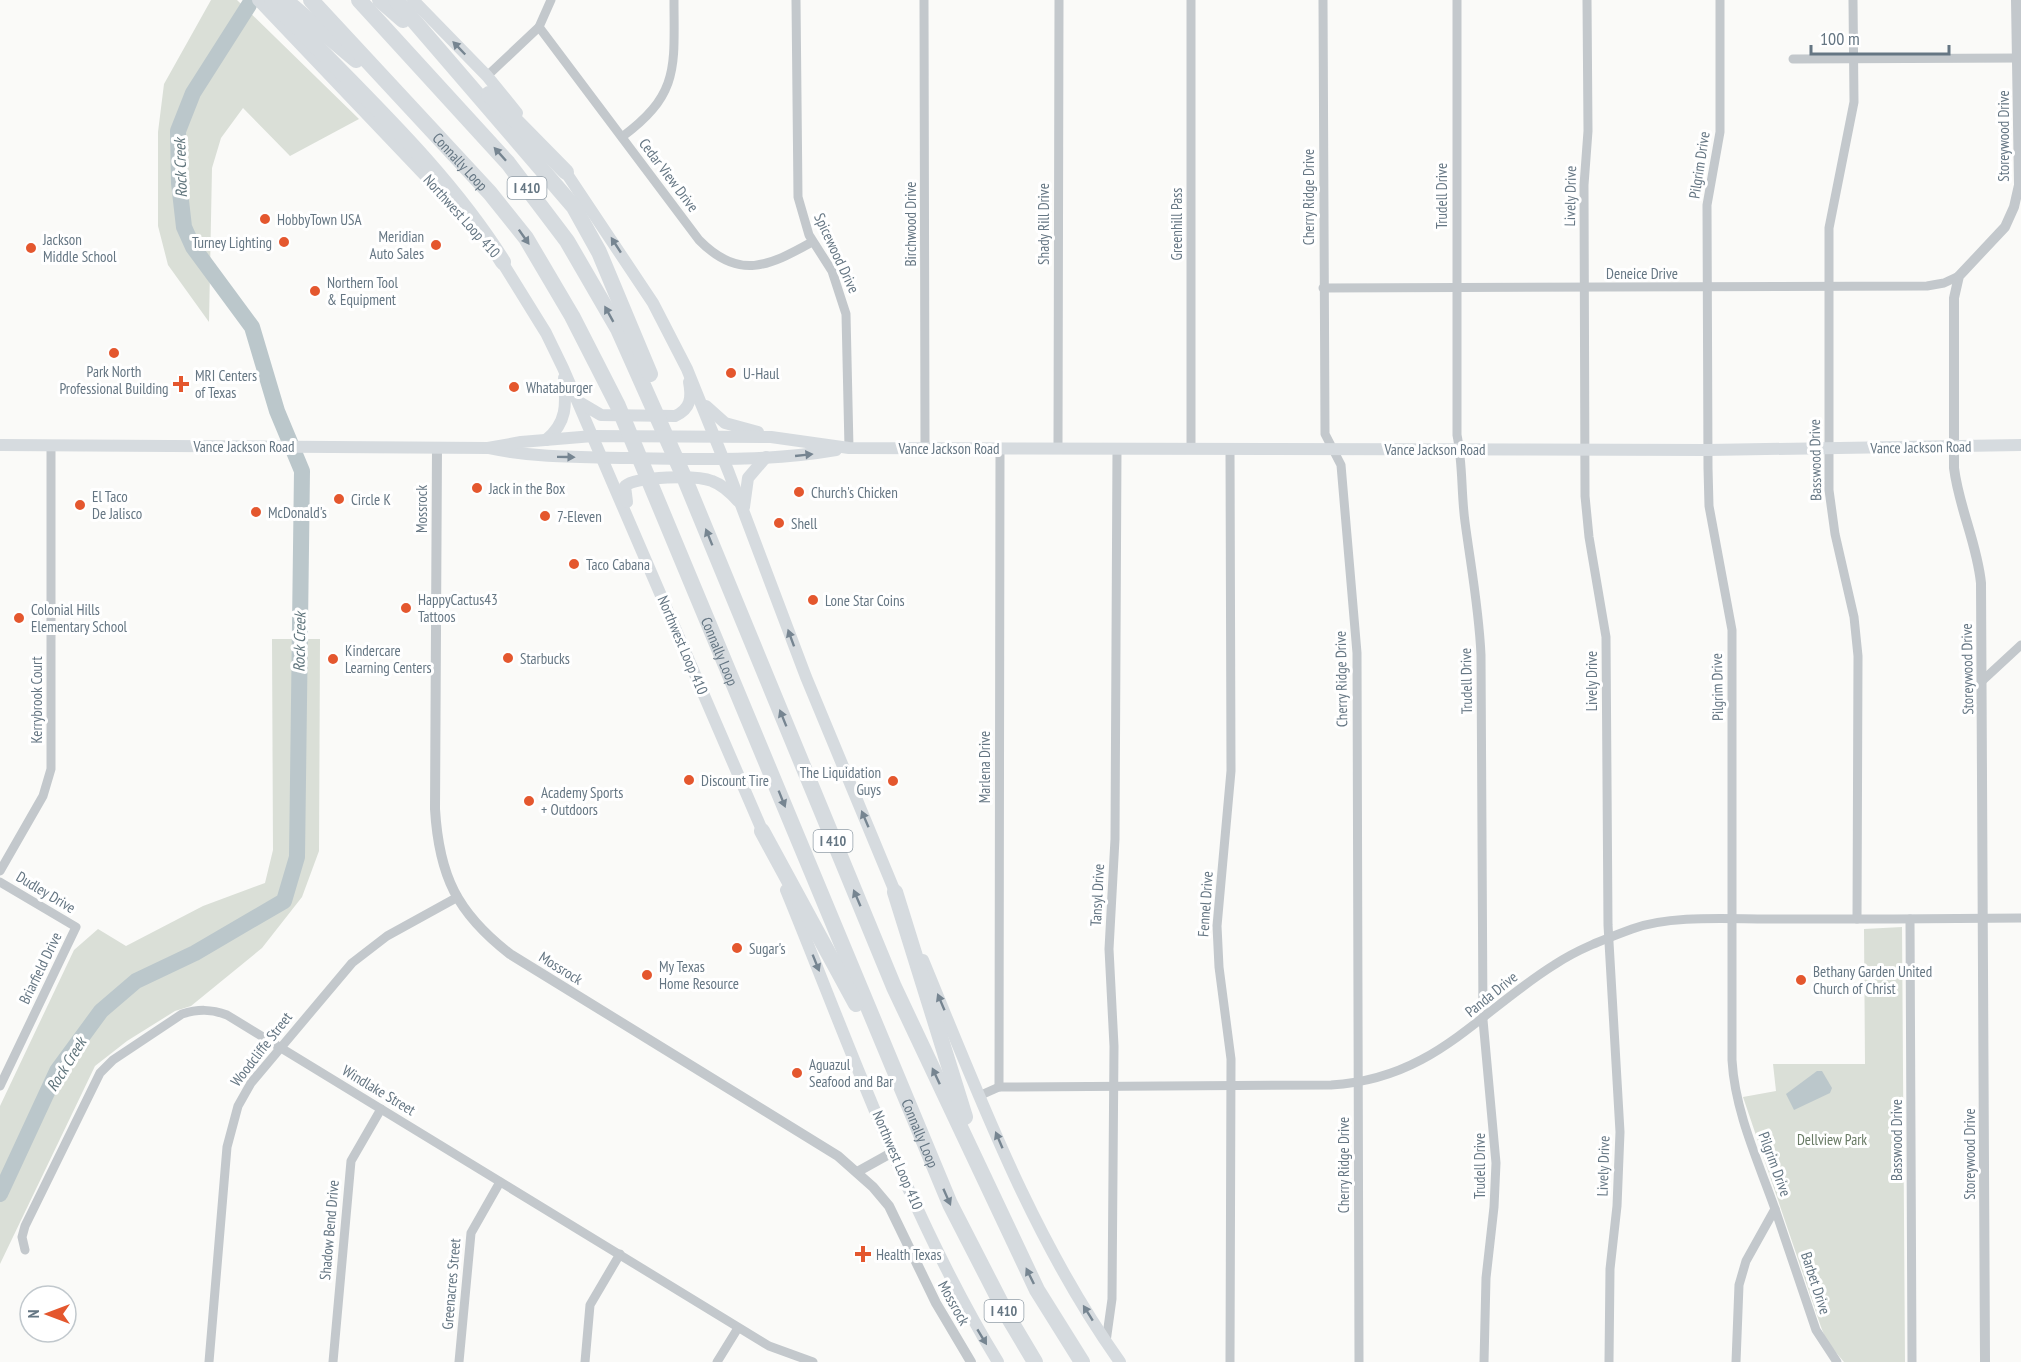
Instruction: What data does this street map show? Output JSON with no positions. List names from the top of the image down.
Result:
{
  "streets": {
    "highway": ["Connally Loop", "I 410"],
    "main road": ["Northwest Loop 410", "Vance Jackson Road"],
    "street": [
      "Storeywood Drive",
      "Pilgrim Drive",
      "Cedar View Drive",
      "Trudell Drive",
      "Lively Drive",
      "Cherry Ridge Drive",
      "Birchwood Drive",
      "Shady Rill Drive",
      "Greenhill Pass",
      "Spicewood Drive",
      "Deneice Drive",
      "Basswood Drive",
      "Mossrock",
      "Kerrybrook Court",
      "Marlena Drive",
      "Dudley Drive",
      "Tansyl Drive",
      "Fennel Drive",
      "Briarfield Drive",
      "Panda Drive",
      "Woodcliffe Street",
      "Windlake Street",
      "Shadow Bend Drive",
      "Barbet Drive",
      "Greenacres Street"
    ]
  },
  "crossings": [
    ["Storeywood Drive", "Deneice Drive"],
    ["Storeywood Drive", "Vance Jackson Road"],
    ["Storeywood Drive", "Panda Drive"],
    ["Pilgrim Drive", "Deneice Drive"],
    ["Pilgrim Drive", "Vance Jackson Road"],
    ["Pilgrim Drive", "Panda Drive"],
    ["Pilgrim Drive", "Barbet Drive"],
    ["Cedar View Drive", "Spicewood Drive"],
    ["Trudell Drive", "Deneice Drive"],
    ["Trudell Drive", "Vance Jackson Road"],
    ["Trudell Drive", "Panda Drive"],
    ["Lively Drive", "Deneice Drive"],
    ["Lively Drive", "Vance Jackson Road"],
    ["Lively Drive", "Panda Drive"],
    ["Cherry Ridge Drive", "Deneice Drive"],
    ["Cherry Ridge Drive", "Vance Jackson Road"],
    ["Cherry Ridge Drive", "Panda Drive"],
    ["Northwest Loop 410", "Vance Jackson Road"],
    ["Birchwood Drive", "Vance Jackson Road"],
    ["Shady Rill Drive", "Vance Jackson Road"],
    ["Greenhill Pass", "Vance Jackson Road"],
    ["Spicewood Drive", "Vance Jackson Road"],
    ["Deneice Drive", "Basswood Drive"],
    ["Vance Jackson Road", "Basswood Drive"],
    ["Vance Jackson Road", "Mossrock"],
    ["Vance Jackson Road", "Kerrybrook Court"],
    ["Vance Jackson Road", "Marlena Drive"],
    ["Vance Jackson Road", "Tansyl Drive"],
    ["Vance Jackson Road", "Fennel Drive"],
    ["Basswood Drive", "Panda Drive"],
    ["Mossrock", "Woodcliffe Street"],
    ["Marlena Drive", "Panda Drive"],
    ["Dudley Drive", "Briarfield Drive"],
    ["Tansyl Drive", "Panda Drive"],
    ["Fennel Drive", "Panda Drive"],
    ["Woodcliffe Street", "Windlake Street"],
    ["Windlake Street", "Shadow Bend Drive"],
    ["Windlake Street", "Greenacres Street"]
  ],
  "water": ["Rock Creek"],
  "parks": ["Dellview Park"],
  "places": {
    "other": [
      "HobbyTown USA",
      "Turney Lighting",
      "Meridian Auto Sales",
      "Jackson Middle School",
      "Northern Tool & Equipment",
      "Park North Professional Building",
      "U-Haul",
      "Whataburger",
      "Jack in the Box",
      "Church's Chicken",
      "Circle K",
      "El Taco De Jalisco",
      "McDonald's",
      "7-Eleven",
      "Shell",
      "Taco Cabana",
      "Lone Star Coins",
      "HappyCactus43 Tattoos",
      "Colonial Hills Elementary School",
      "Starbucks",
      "Kindercare Learning Centers",
      "Discount Tire",
      "The Liquidation Guys",
      "Academy Sports + Outdoors",
      "Sugar's",
      "My Texas Home Resource",
      "Bethany Garden United Church of Christ",
      "Aguazul Seafood and Bar"
    ],
    "health": ["MRI Centers of Texas", "Health Texas"]
  },
  "scale_bar": "100 m",
  "north": "left"
}
